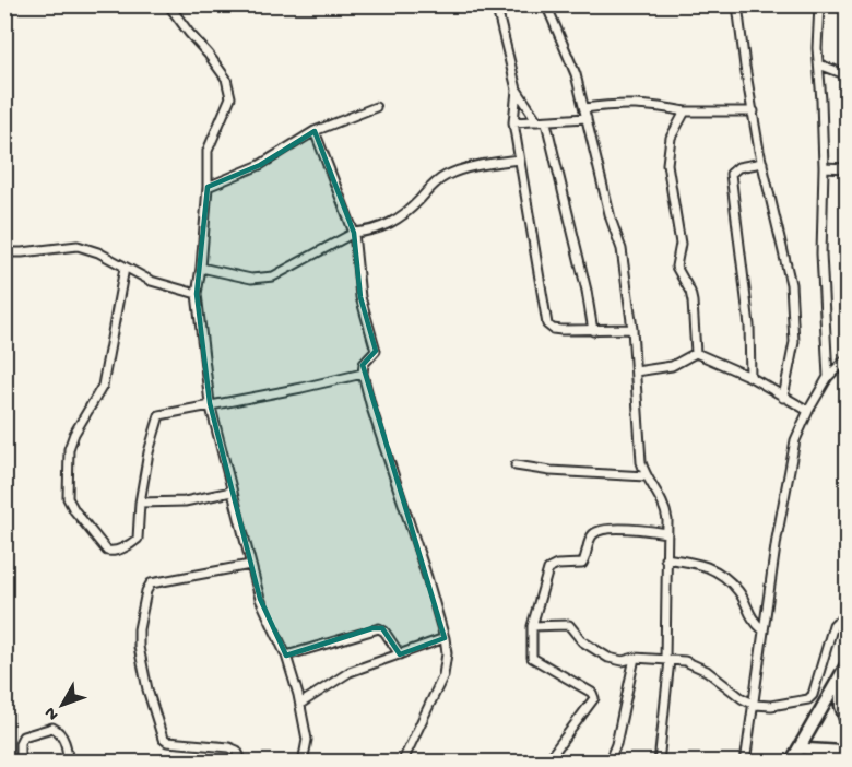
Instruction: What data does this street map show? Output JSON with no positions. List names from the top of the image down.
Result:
{
  "north": "bottom left"
}
